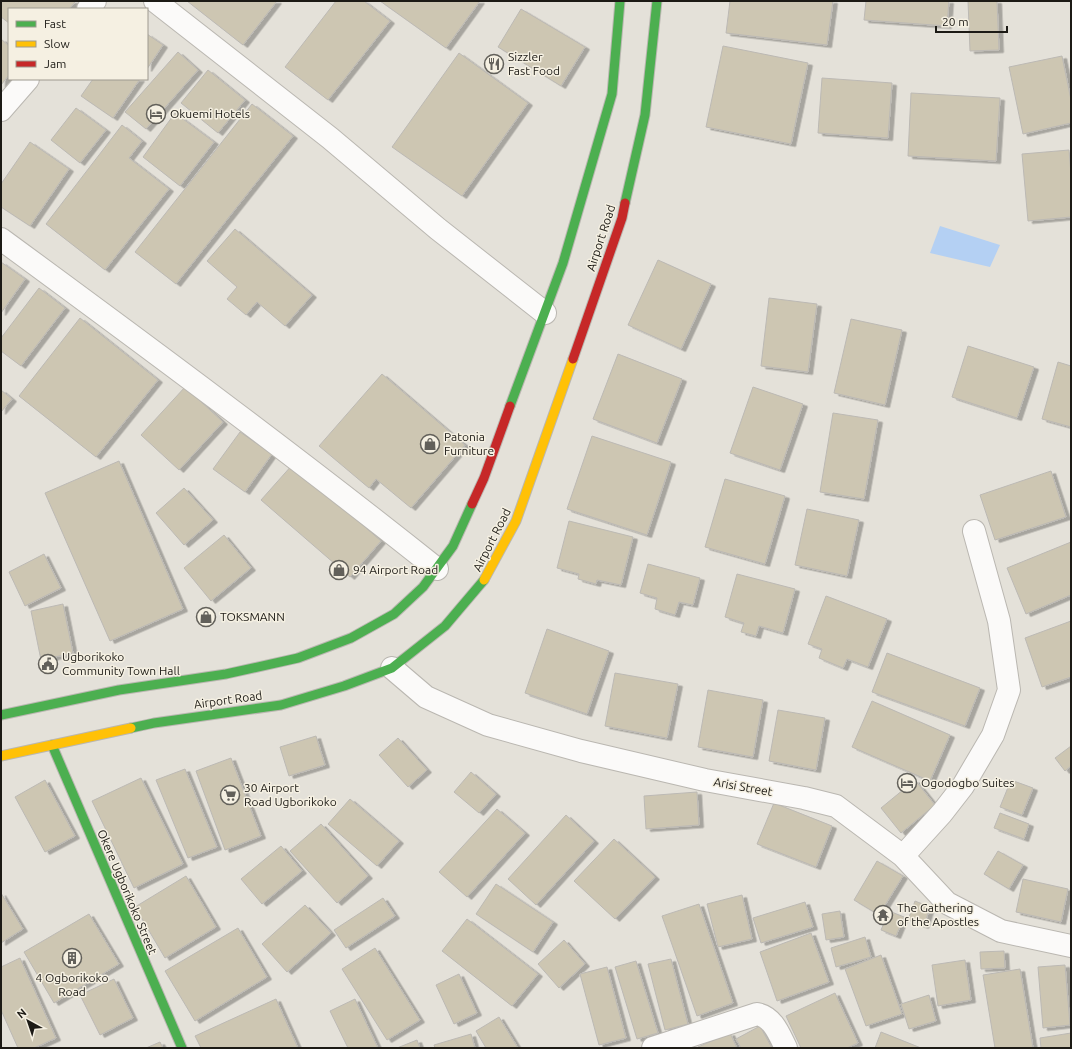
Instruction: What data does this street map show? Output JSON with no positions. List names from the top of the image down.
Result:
{
  "streets": {
    "main road": ["Airport Road", "Okere Ugborikoko Street"],
    "street": ["Arisi Street"]
  },
  "crossings": [
    ["Airport Road", "Arisi Street"],
    ["Airport Road", "Okere Ugborikoko Street"]
  ],
  "places": {
    "restaurant": ["Sizzler Fast Food"],
    "hotel": ["Okuemi Hotels", "Ogodogbo Suites"],
    "shop": ["Patonia Furniture", "94 Airport Road", "TOKSMANN"],
    "public building": ["Ugborikoko Community Town Hall"],
    "supermarket": ["30 Airport Road Ugborikoko"],
    "temple": ["The Gathering of the Apostles"],
    "building": ["4 Ogborikoko Road"]
  },
  "legend": ["Fast", "Slow", "Jam"],
  "scale_bar": "20 m",
  "north": "top left"
}
